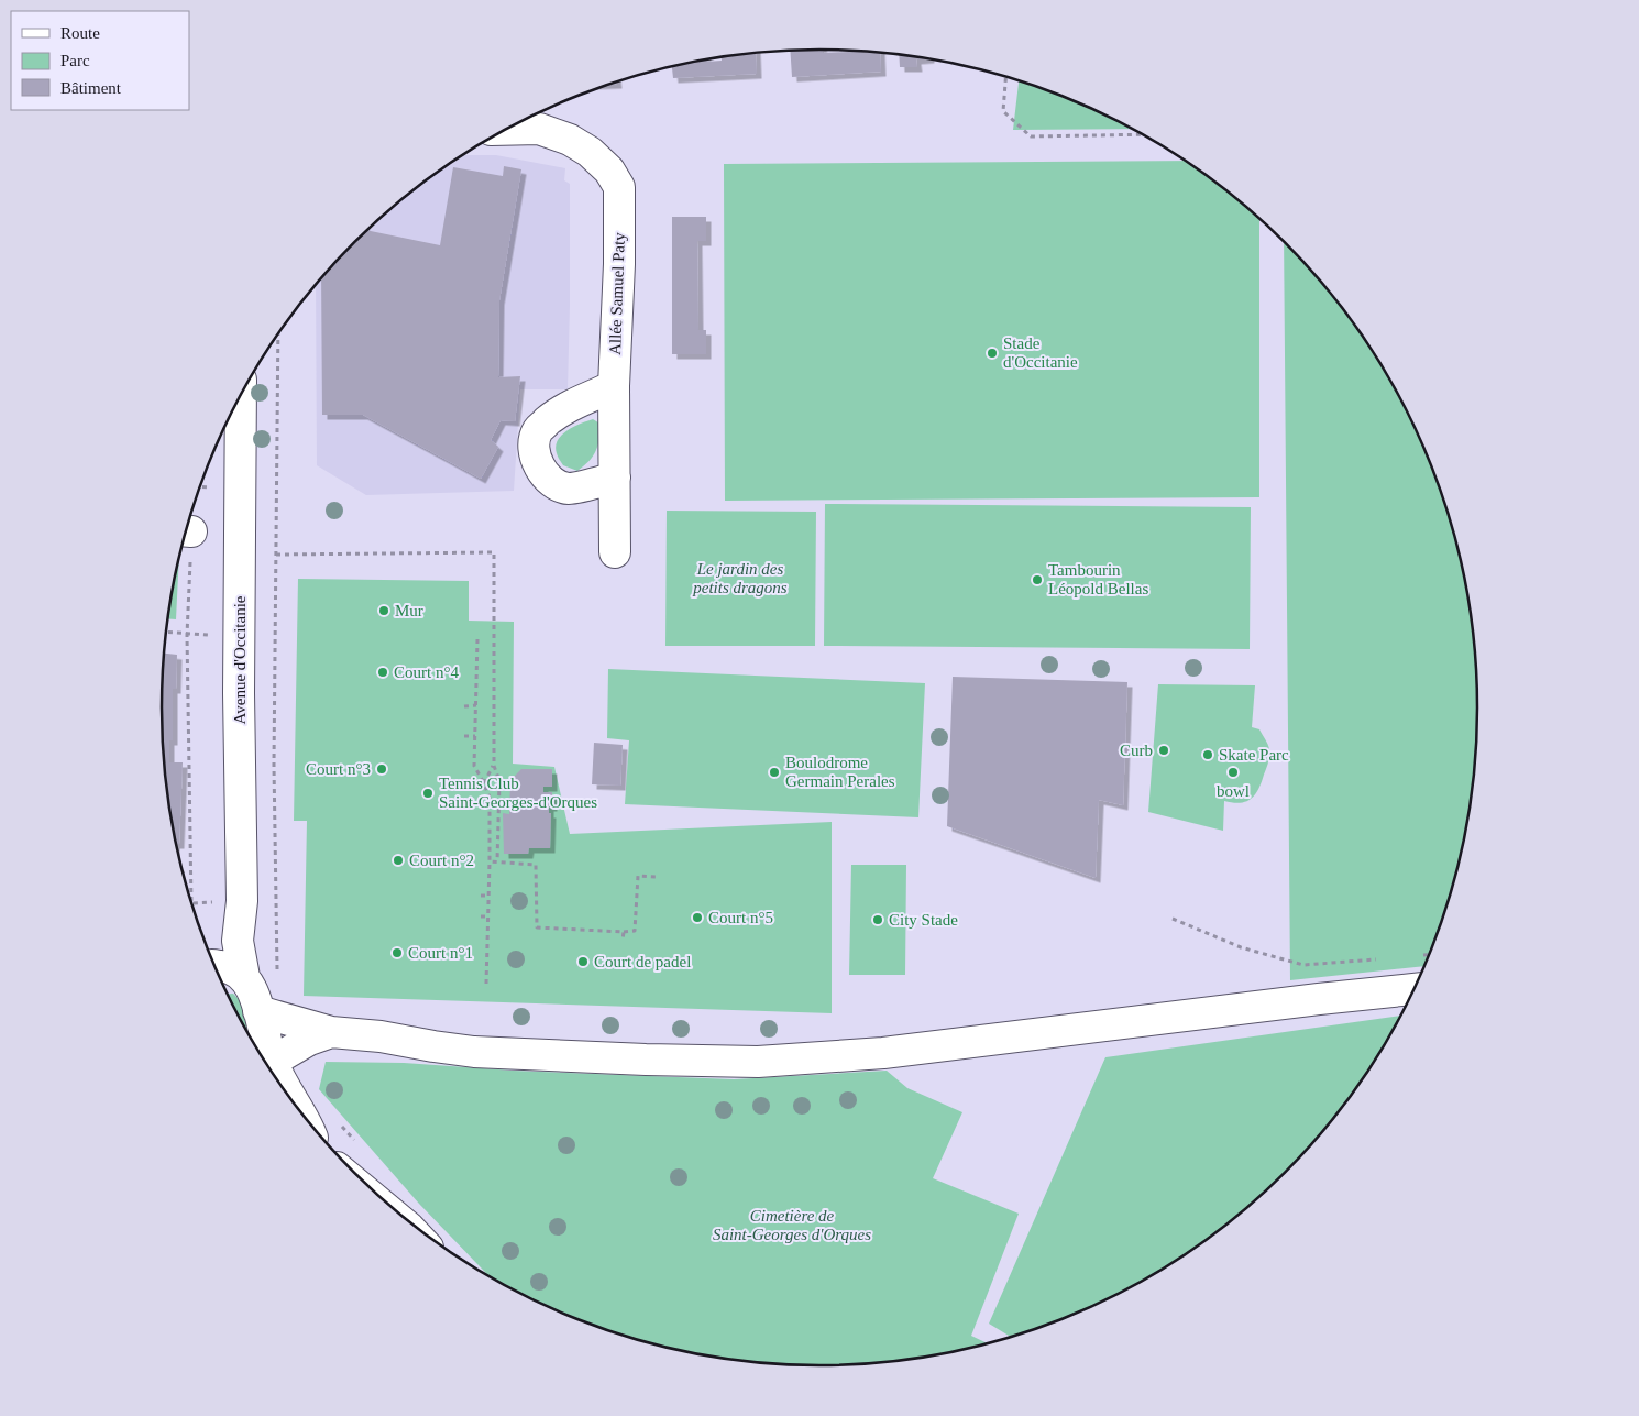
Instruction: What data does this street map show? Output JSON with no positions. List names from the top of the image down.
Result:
{
  "streets": {
    "street": ["Allée Samuel Paty", "Avenue d'Occitanie"]
  },
  "parks": ["Le jardin des petits dragons", "Cimetière de Saint-Georges d'Orques"],
  "places": [
    "Stade d'Occitanie",
    "Tambourin Léopold Bellas",
    "Mur",
    "Court n°4",
    "Curb",
    "Skate Parc",
    "Court n°3",
    "Boulodrome Germain Perales",
    "bowl",
    "Tennis Club Saint-Georges-d'Orques",
    "Court n°2",
    "Court n°5",
    "City Stade",
    "Court n°1",
    "Court de padel"
  ],
  "legend": ["Route", "Parc", "Bâtiment"]
}
